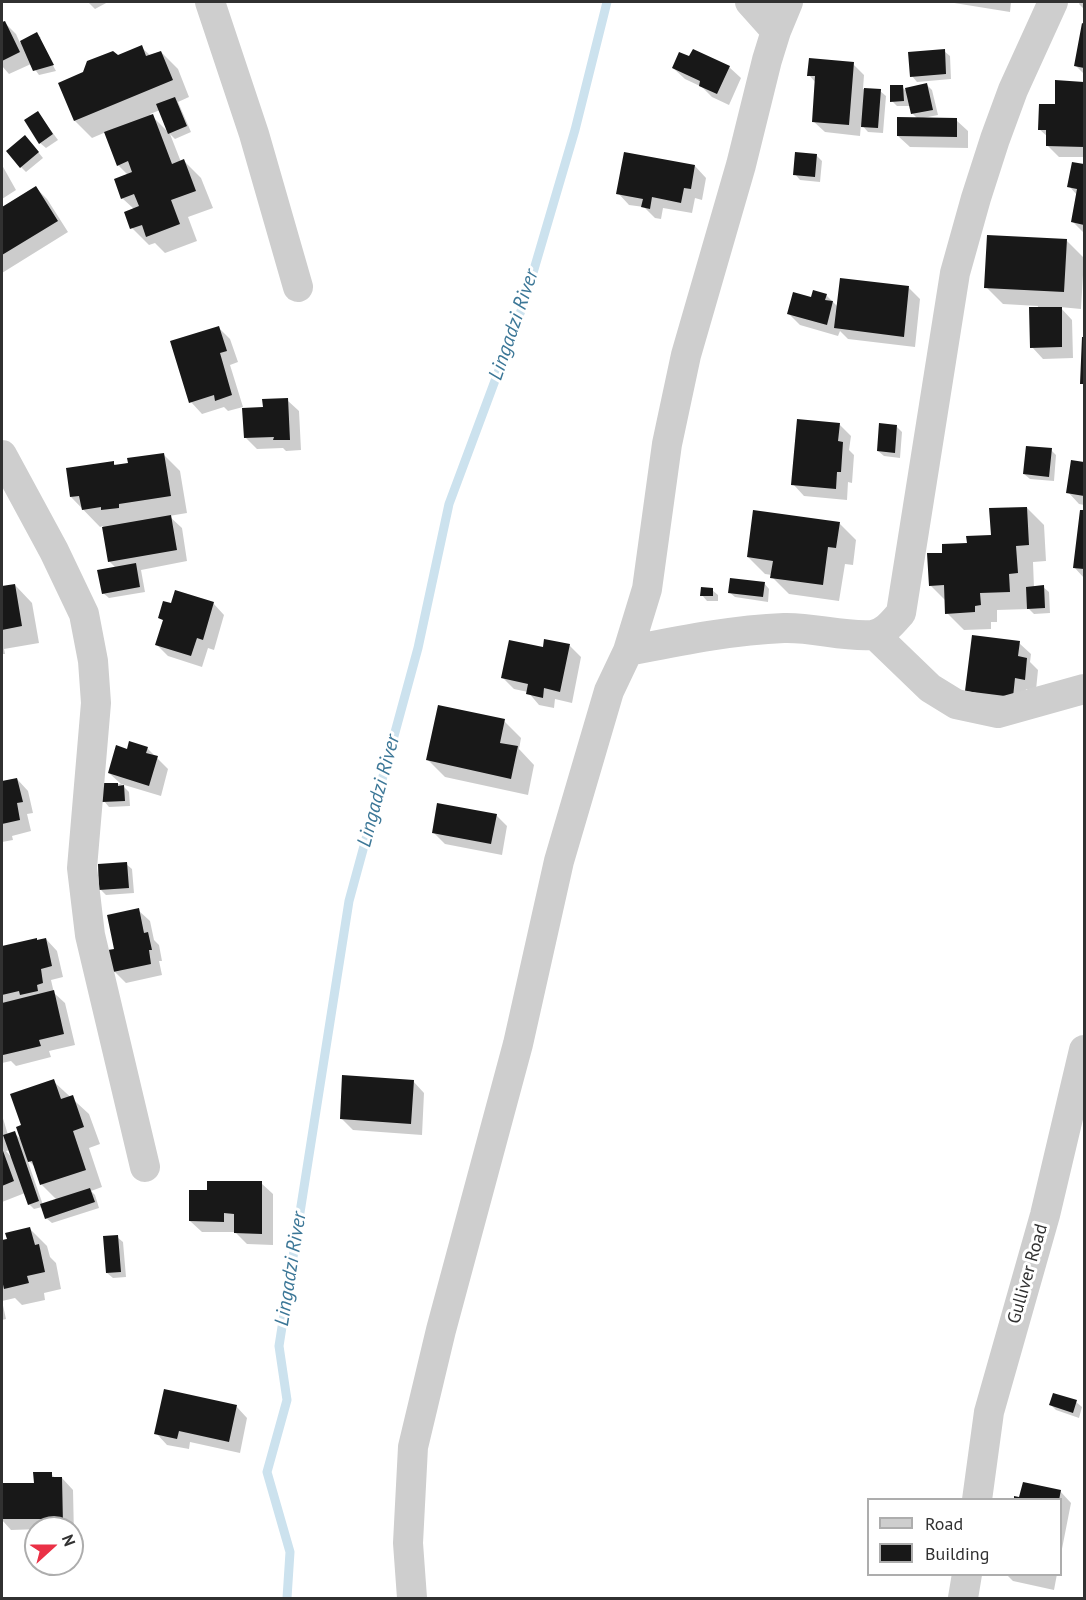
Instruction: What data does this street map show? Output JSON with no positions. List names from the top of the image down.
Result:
{
  "streets": {
    "street": ["Gulliver Road"]
  },
  "water": ["Lingadzi River"],
  "legend": ["Road", "Building"],
  "north": "right"
}
